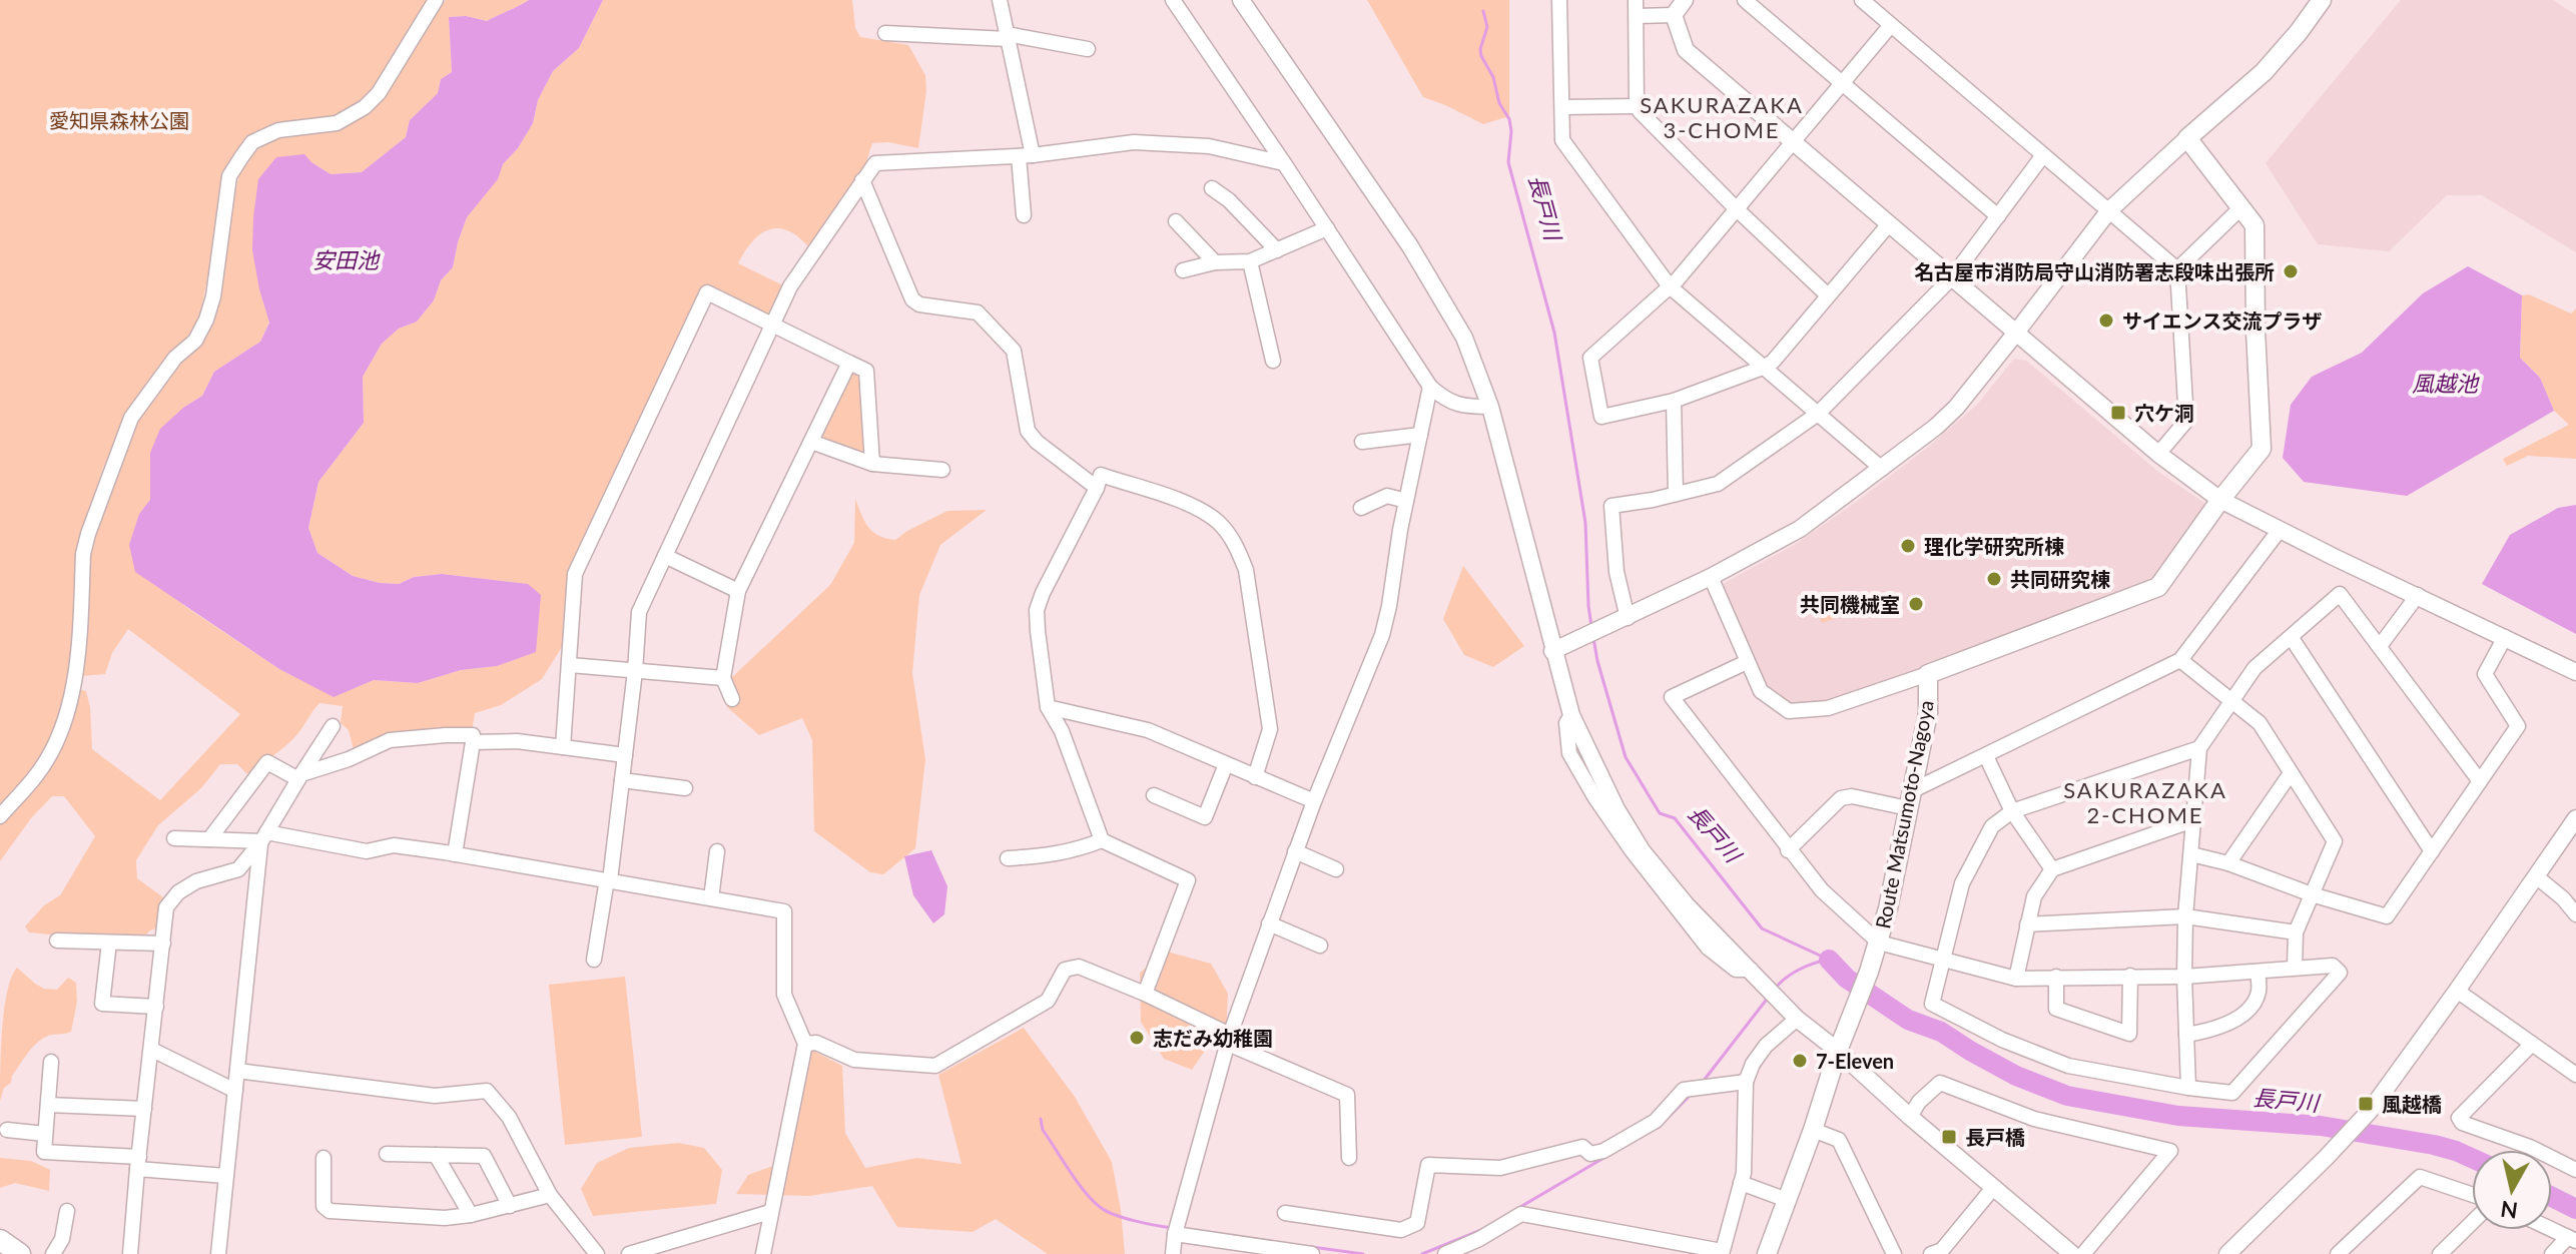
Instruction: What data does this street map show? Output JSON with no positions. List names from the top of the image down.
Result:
{
  "streets": {
    "main road": ["Route Matsumoto-Nagoya"]
  },
  "districts": ["SAKURAZAKA 3-CHOME", "SAKURAZAKA 2-CHOME"],
  "water": ["長戸川", "安田池", "風越池"],
  "parks": ["愛知県森林公園"],
  "places": {
    "other": [
      "名古屋市消防局守山消防署志段味出張所",
      "サイエンス交流プラザ",
      "理化学研究所棟",
      "共同研究棟",
      "共同機械室",
      "志だみ幼稚園",
      "7-Eleven"
    ],
    "transit": ["穴ケ洞", "風越橋", "長戸橋"]
  },
  "north": "bottom"
}
